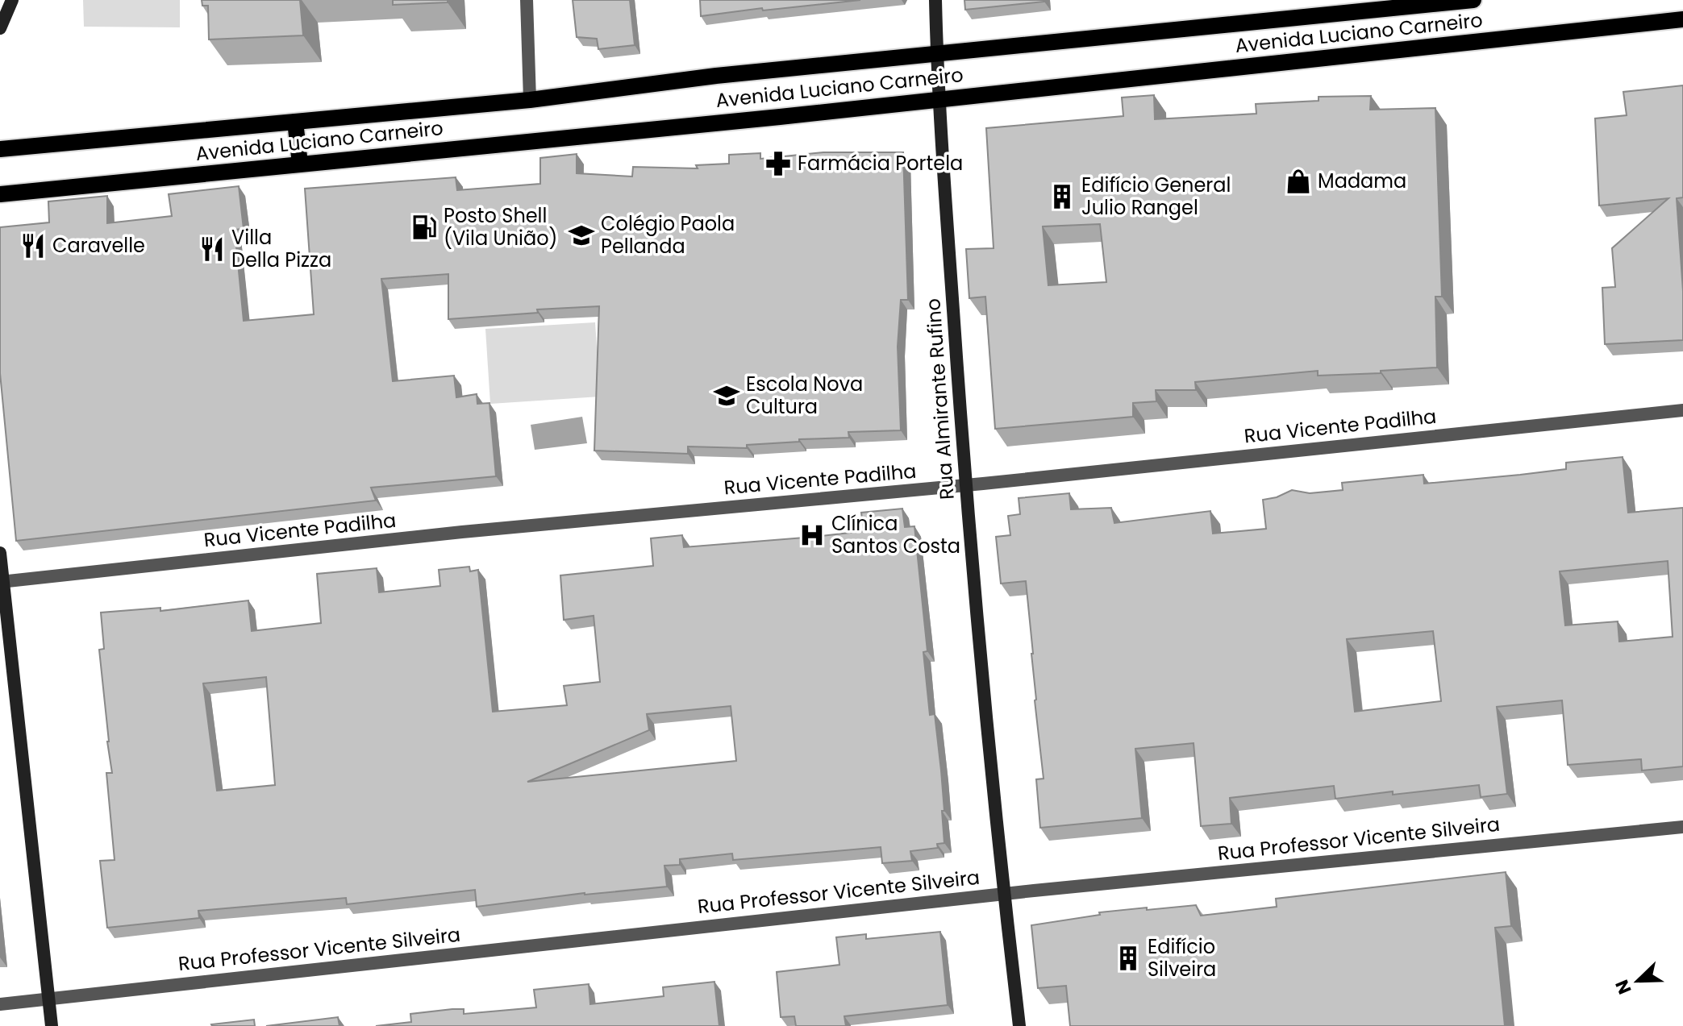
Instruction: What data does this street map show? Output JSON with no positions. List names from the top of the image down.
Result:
{
  "streets": {
    "main road": ["Avenida Luciano Carneiro"],
    "street": ["Rua Almirante Rufino", "Rua Vicente Padilha", "Rua Professor Vicente Silveira"]
  },
  "crossings": [
    ["Avenida Luciano Carneiro", "Rua Almirante Rufino"],
    ["Rua Almirante Rufino", "Rua Vicente Padilha"],
    ["Rua Almirante Rufino", "Rua Professor Vicente Silveira"]
  ],
  "places": {
    "pharmacy": ["Farmácia Portela"],
    "shop": ["Madama"],
    "building": ["Edifício General Julio Rangel", "Edifício Silveira"],
    "fuel station": ["Posto Shell (Vila União)"],
    "school or university": ["Colégio Paola Pellanda", "Escola Nova Cultura"],
    "restaurant": ["Caravelle", "Villa Della Pizza"],
    "hospital": ["Clínica Santos Costa"]
  },
  "north": "bottom left"
}
